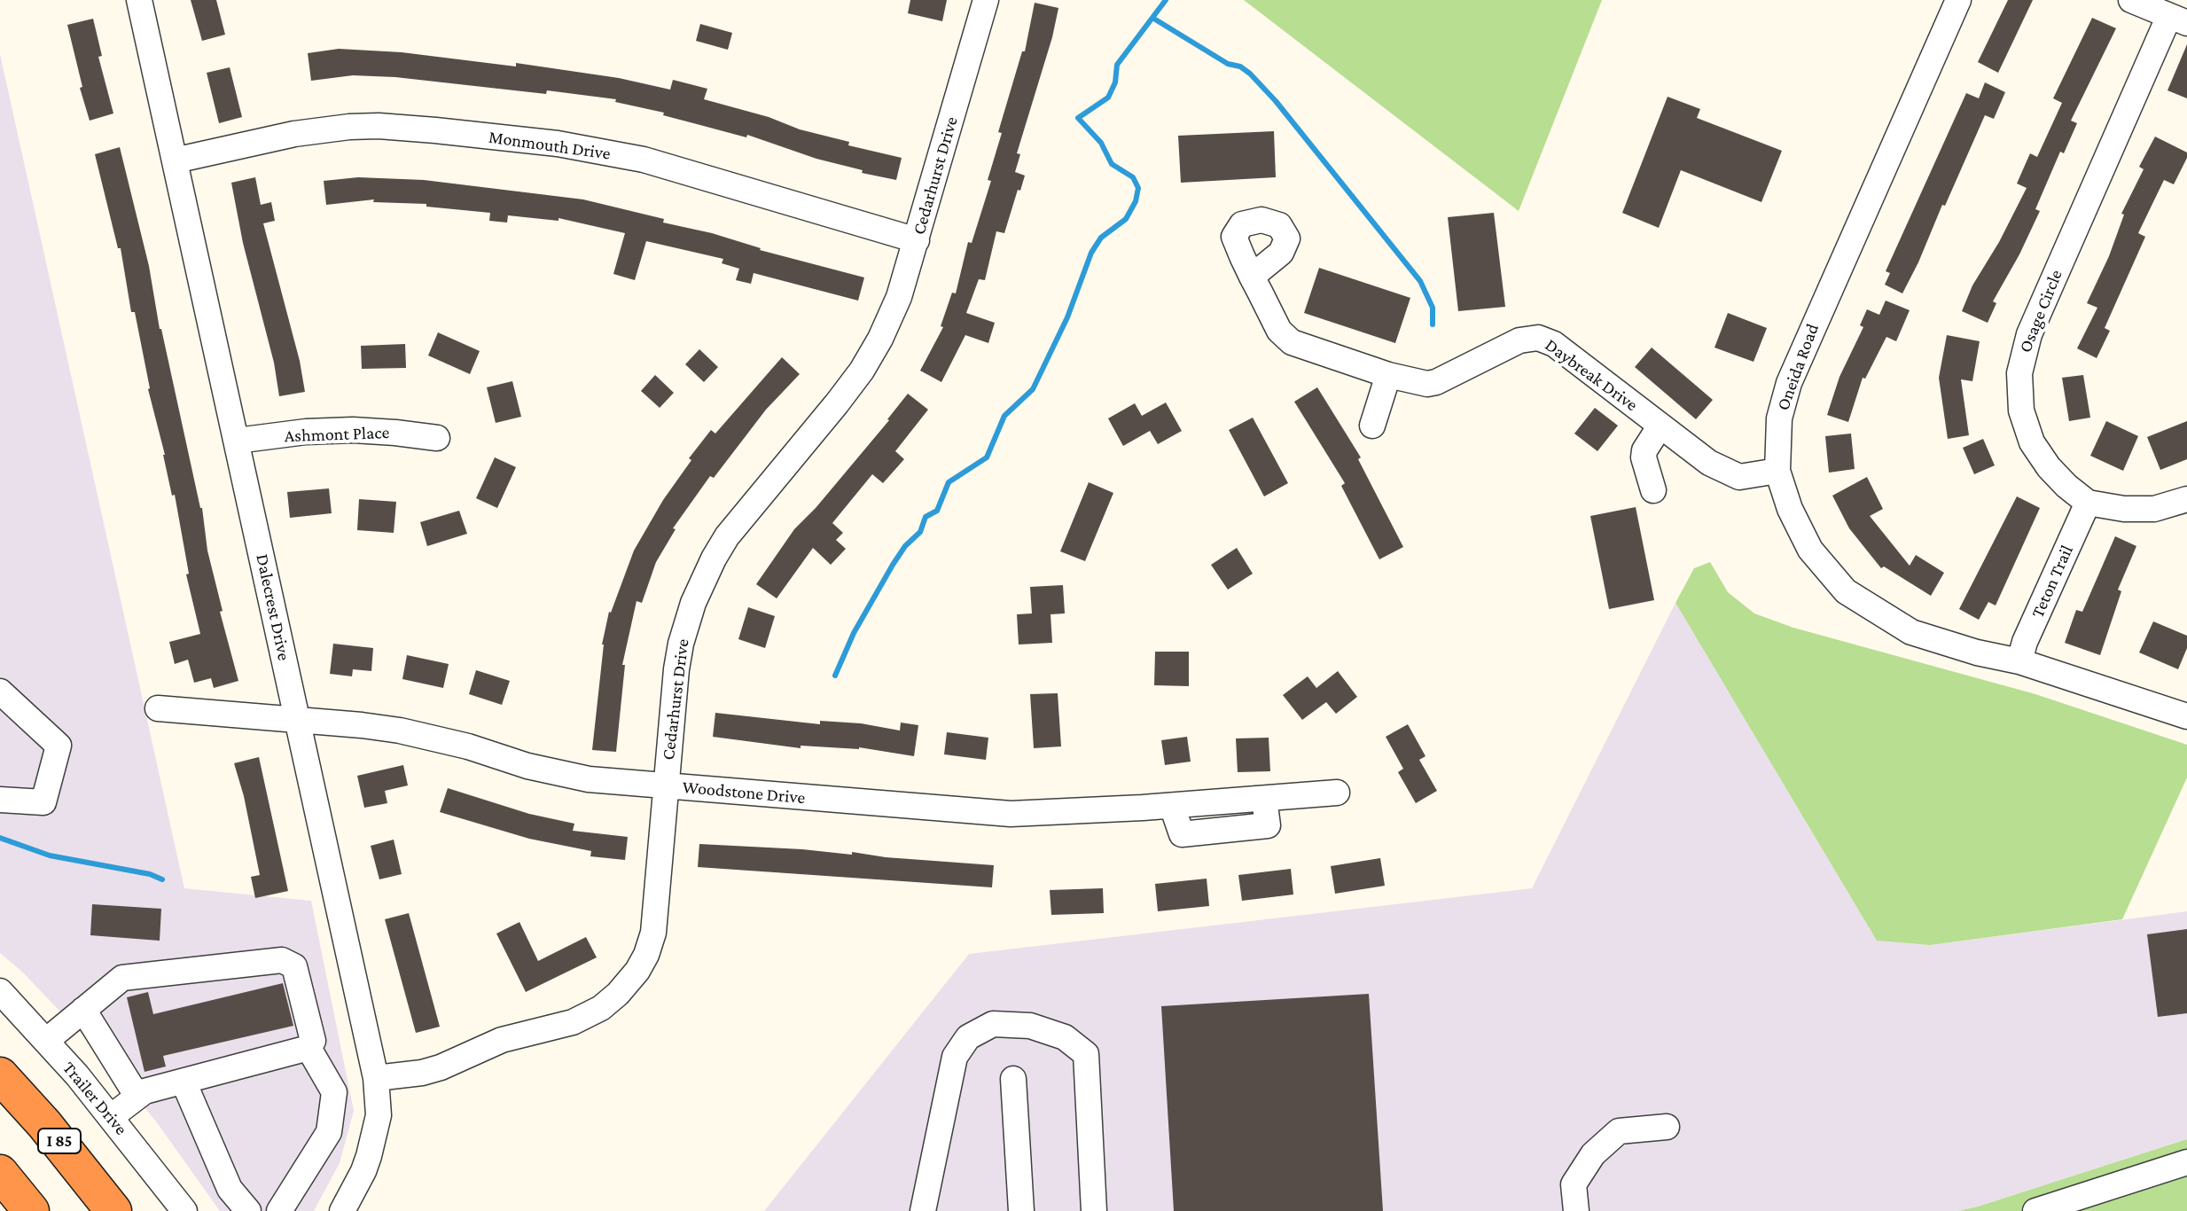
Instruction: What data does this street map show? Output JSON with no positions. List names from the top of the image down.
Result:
{
  "streets": {
    "highway": ["I 85"],
    "street": [
      "Monmouth Drive",
      "Cedarhurst Drive",
      "Osage Circle",
      "Oneida Road",
      "Daybreak Drive",
      "Ashmont Place",
      "Teton Trail",
      "Dalecrest Drive",
      "Woodstone Drive",
      "Trailer Drive"
    ]
  },
  "crossings": [
    ["Monmouth Drive", "Cedarhurst Drive"],
    ["Monmouth Drive", "Dalecrest Drive"],
    ["Cedarhurst Drive", "Dalecrest Drive"],
    ["Cedarhurst Drive", "Woodstone Drive"],
    ["Osage Circle", "Teton Trail"],
    ["Oneida Road", "Daybreak Drive"],
    ["Oneida Road", "Teton Trail"],
    ["Ashmont Place", "Dalecrest Drive"],
    ["Dalecrest Drive", "Woodstone Drive"]
  ]
}
